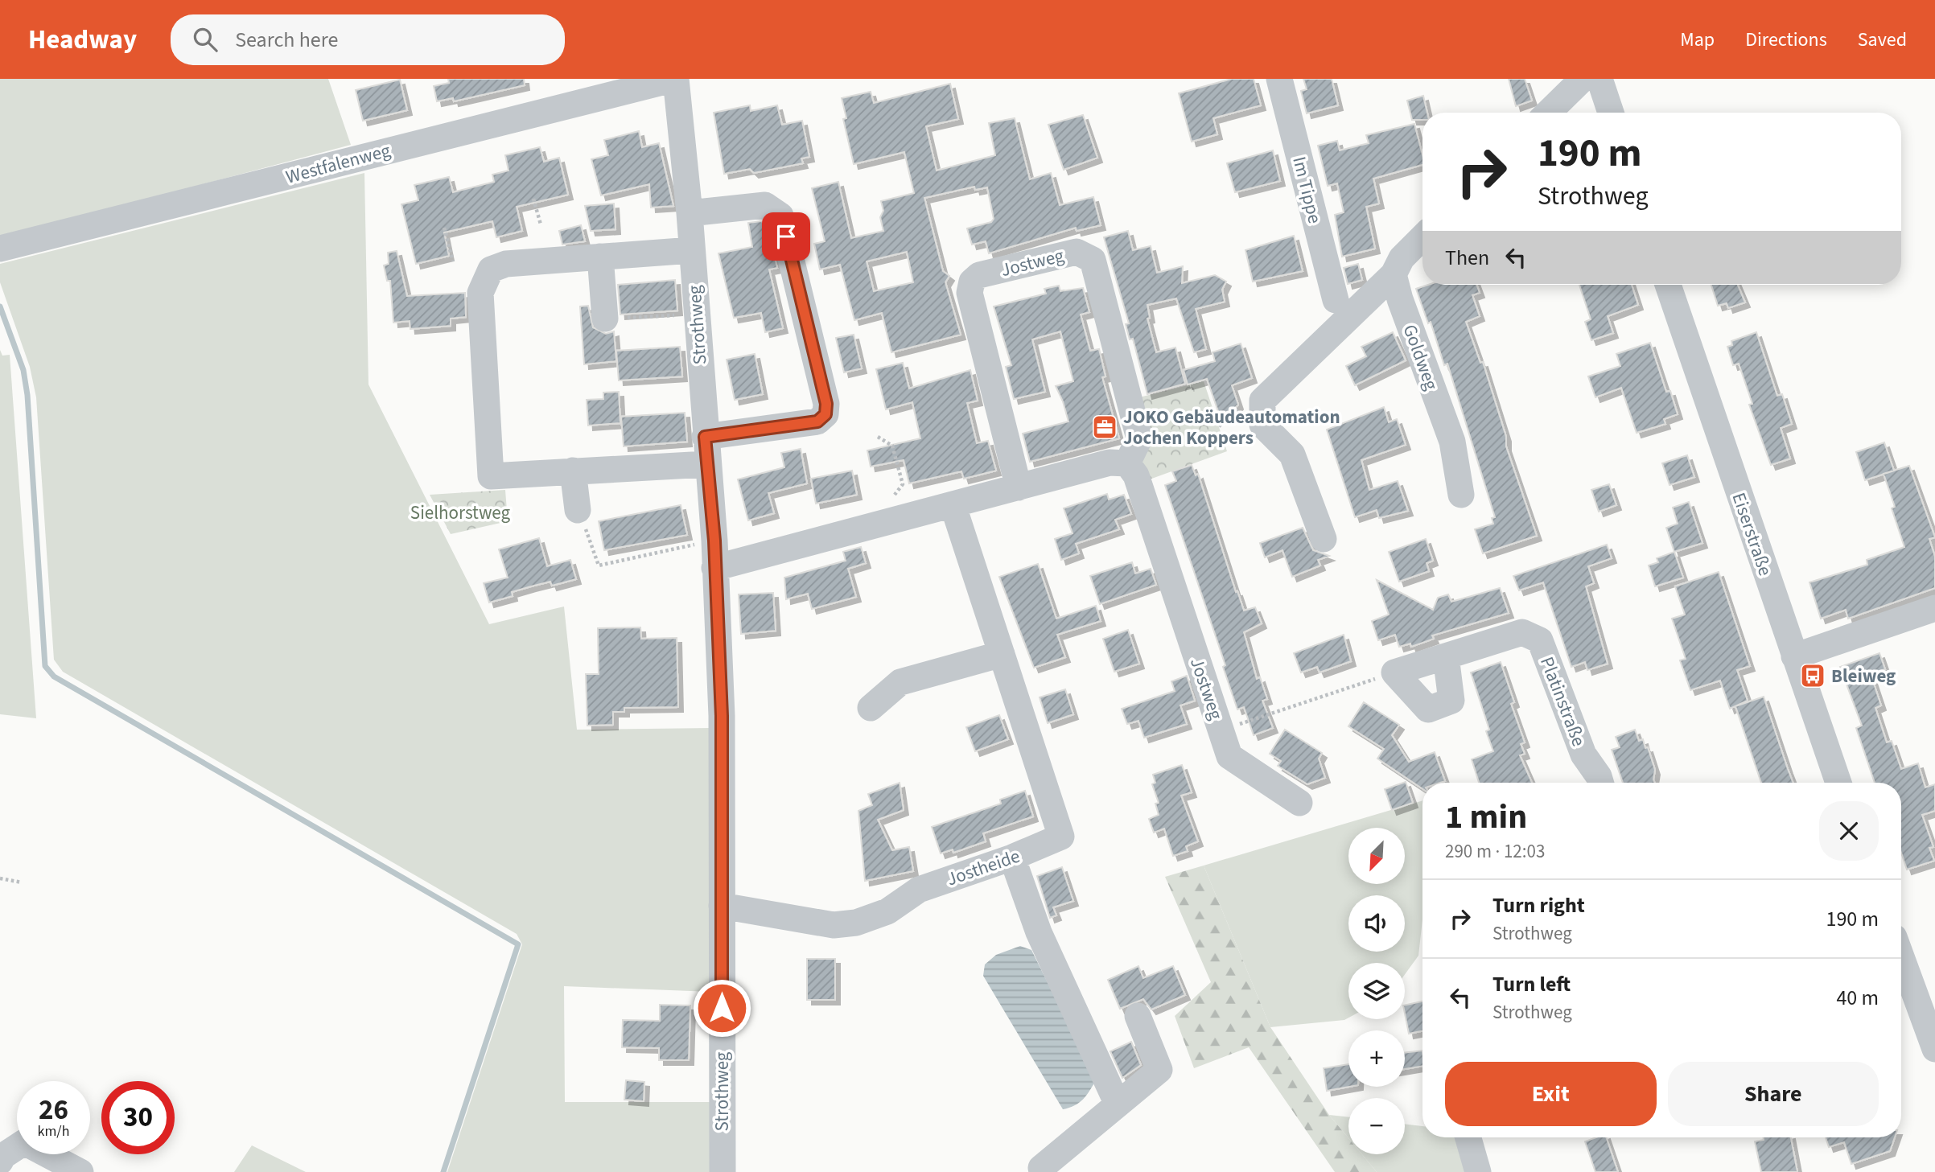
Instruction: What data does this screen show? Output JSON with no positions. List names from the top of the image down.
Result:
{
  "streets": {
    "street": [
      "Westfalenweg",
      "Im Tippe",
      "Jostweg",
      "Strothweg",
      "Goldweg",
      "Eiserstraße",
      "Platinstraße",
      "Jostheide"
    ]
  },
  "crossings": [
    ["Westfalenweg", "Strothweg"],
    ["Strothweg", "Jostheide"]
  ],
  "parks": ["Sielhorstweg"],
  "places": {
    "office": ["JOKO Gebäudeautomation Jochen Koppers"],
    "bus stop": ["Bleiweg"]
  },
  "north": "bottom left",
  "page": {
    "header": "Headway",
    "search": "Search here",
    "nav": ["Map", "Directions", "Saved"],
    "turn": ["190 m", "Strothweg"],
    "then": "Then",
    "heading": ["1 min", "290 m · 12:03"],
    "map_buttons": ["+", "−"],
    "list": [
      {
        "name": "Turn right",
        "note": "Strothweg",
        "value": "190 m"
      },
      {
        "name": "Turn left",
        "note": "Strothweg",
        "value": "40 m"
      }
    ],
    "buttons": ["Exit", "Share"],
    "speed": "26 km/h",
    "limit": "30"
  }
}
